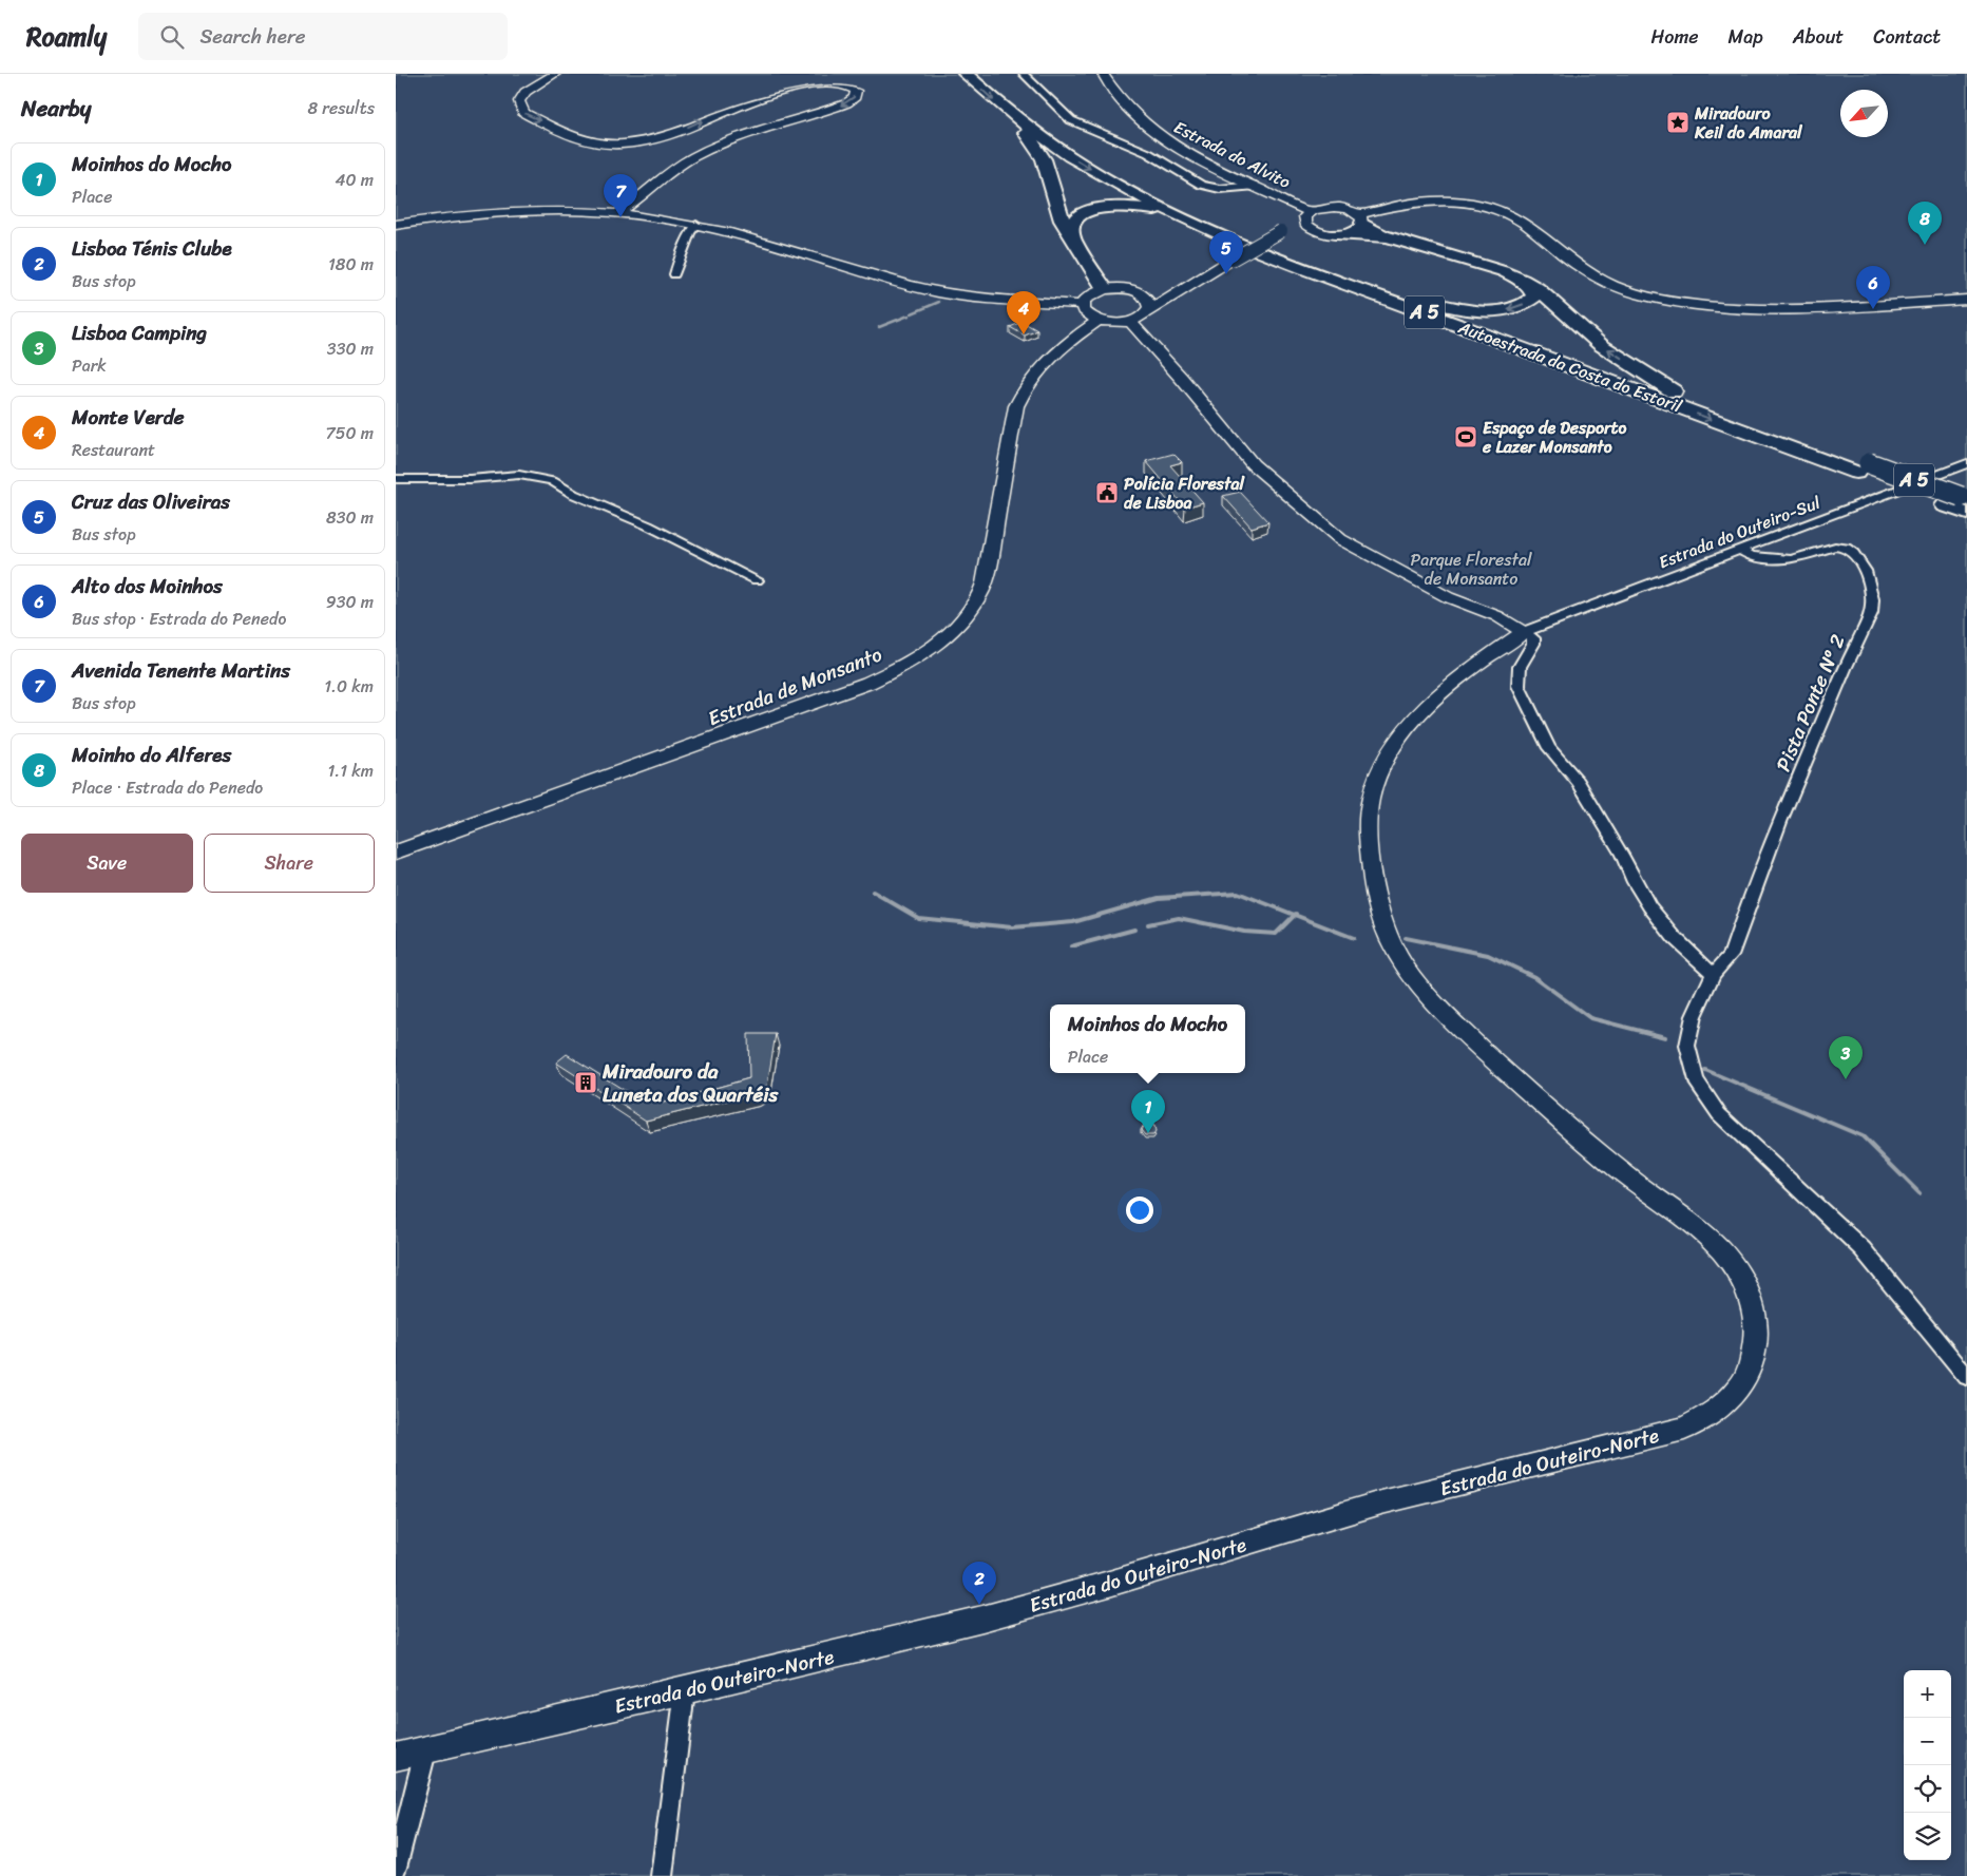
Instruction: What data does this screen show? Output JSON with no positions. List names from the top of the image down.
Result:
{
  "streets": {
    "highway": ["A 5", "Autoestrada da Costa do Estoril"],
    "street": [
      "Estrada do Alvito",
      "Estrada do Outeiro-Sul",
      "Estrada de Monsanto",
      "Pista Ponte Nº 2",
      "Estrada do Outeiro-Norte"
    ]
  },
  "crossings": [
    ["Estrada do Outeiro-Sul", "Pista Ponte Nº 2"],
    ["Estrada do Outeiro-Sul", "Estrada do Outeiro-Norte"]
  ],
  "parks": ["Parque Florestal de Monsanto"],
  "places": {
    "place": ["Miradouro Keil do Amaral"],
    "sports": ["Espaço de Desporto e Lazer Monsanto"],
    "public building": ["Polícia Florestal de Lisboa"],
    "building": ["Miradouro da Luneta dos Quartéis"]
  },
  "north": "bottom left",
  "page": {
    "header": "Roamly",
    "search": "Search here",
    "nav": [
      "Home",
      "Map",
      "About",
      "Contact"
    ],
    "heading": ["Nearby", "8 results"],
    "list": [
      {
        "mark": "1",
        "name": "Moinhos do Mocho",
        "note": "Place",
        "value": "40 m"
      },
      {
        "mark": "2",
        "name": "Lisboa Ténis Clube",
        "note": "Bus stop",
        "value": "180 m"
      },
      {
        "mark": "3",
        "name": "Lisboa Camping",
        "note": "Park",
        "value": "330 m"
      },
      {
        "mark": "4",
        "name": "Monte Verde",
        "note": "Restaurant",
        "value": "750 m"
      },
      {
        "mark": "5",
        "name": "Cruz das Oliveiras",
        "note": "Bus stop",
        "value": "830 m"
      },
      {
        "mark": "6",
        "name": "Alto dos Moinhos",
        "note": "Bus stop · Estrada do Penedo",
        "value": "930 m"
      },
      {
        "mark": "7",
        "name": "Avenida Tenente Martins",
        "note": "Bus stop",
        "value": "1.0 km"
      },
      {
        "mark": "8",
        "name": "Moinho do Alferes",
        "note": "Place · Estrada do Penedo",
        "value": "1.1 km"
      }
    ],
    "pins": [
      "7",
      "8",
      "5",
      "6",
      "4",
      "3",
      "1",
      "2"
    ],
    "buttons": ["Save", "Share"],
    "popup": ["Moinhos do Mocho", "Place"],
    "map_buttons": ["+", "−"]
  }
}
